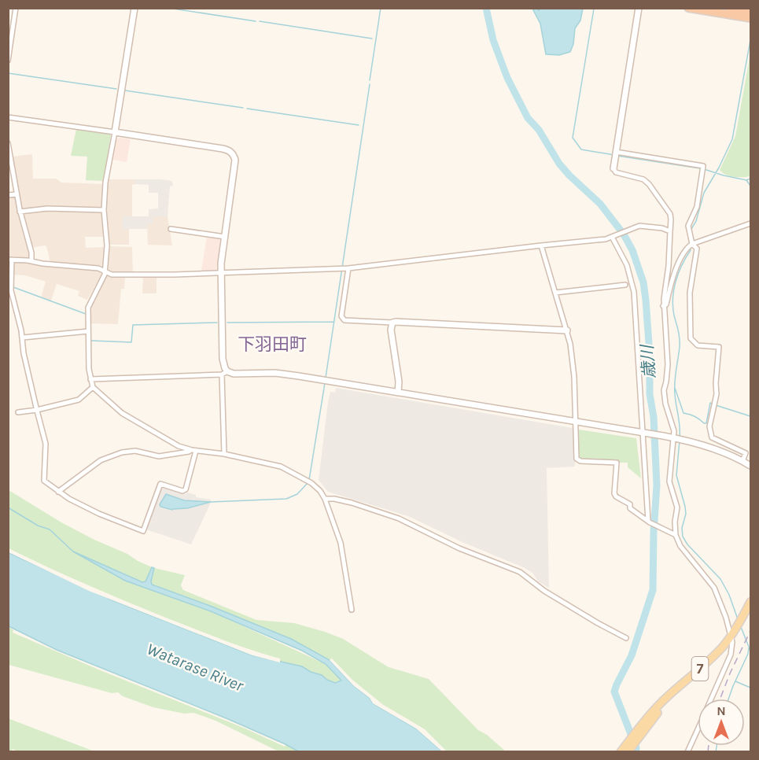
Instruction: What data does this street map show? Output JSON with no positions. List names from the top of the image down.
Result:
{
  "streets": {
    "main road": ["7"]
  },
  "districts": ["下羽田町"],
  "water": ["歳川", "Watarase River"],
  "north": "top"
}
